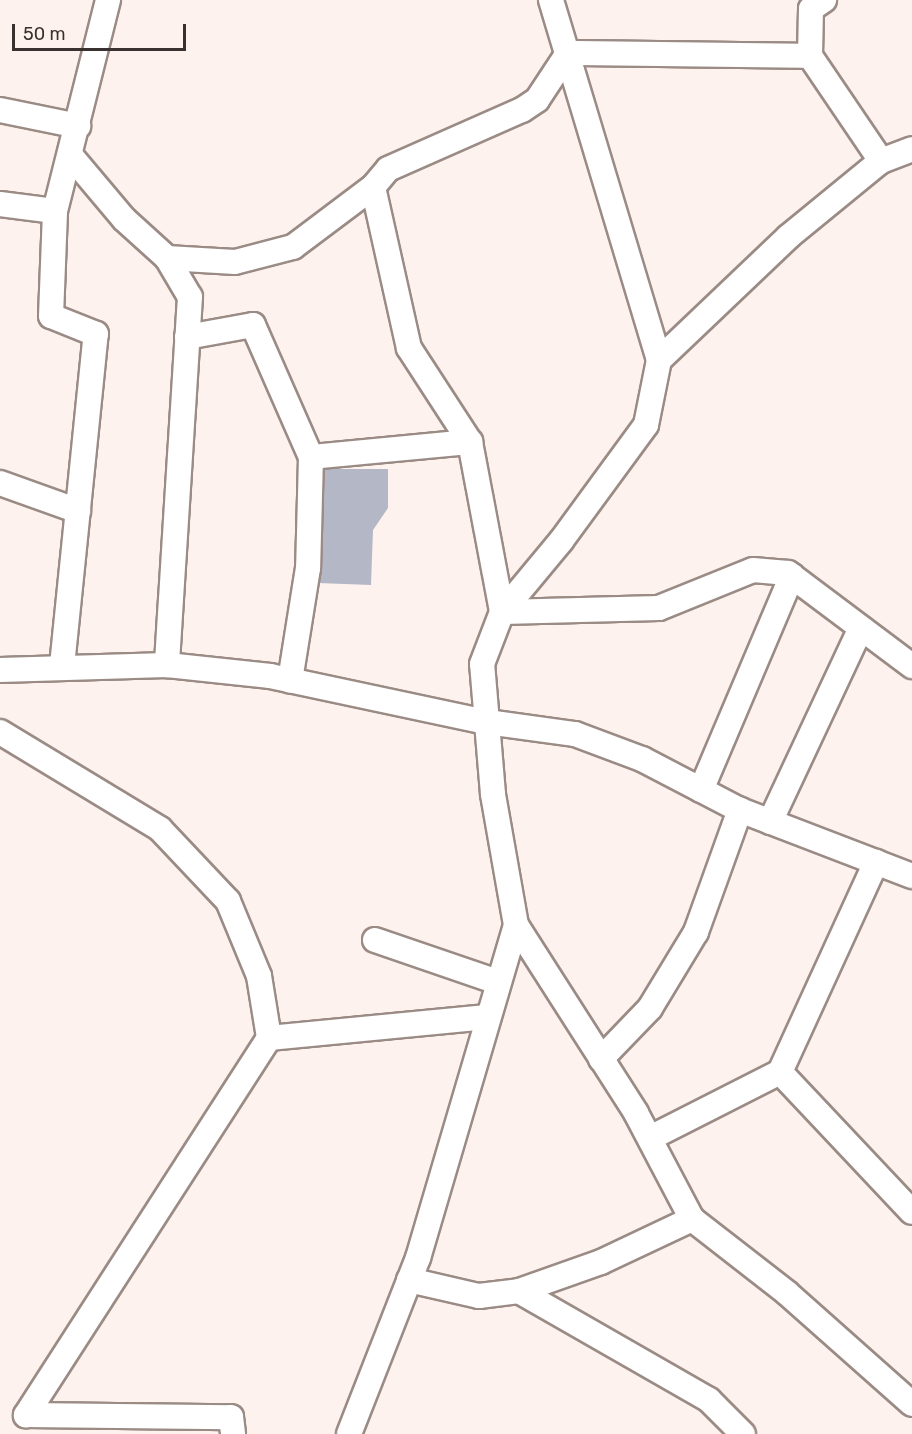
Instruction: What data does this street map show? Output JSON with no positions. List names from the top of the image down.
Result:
{
  "scale_bar": "50 m"
}
